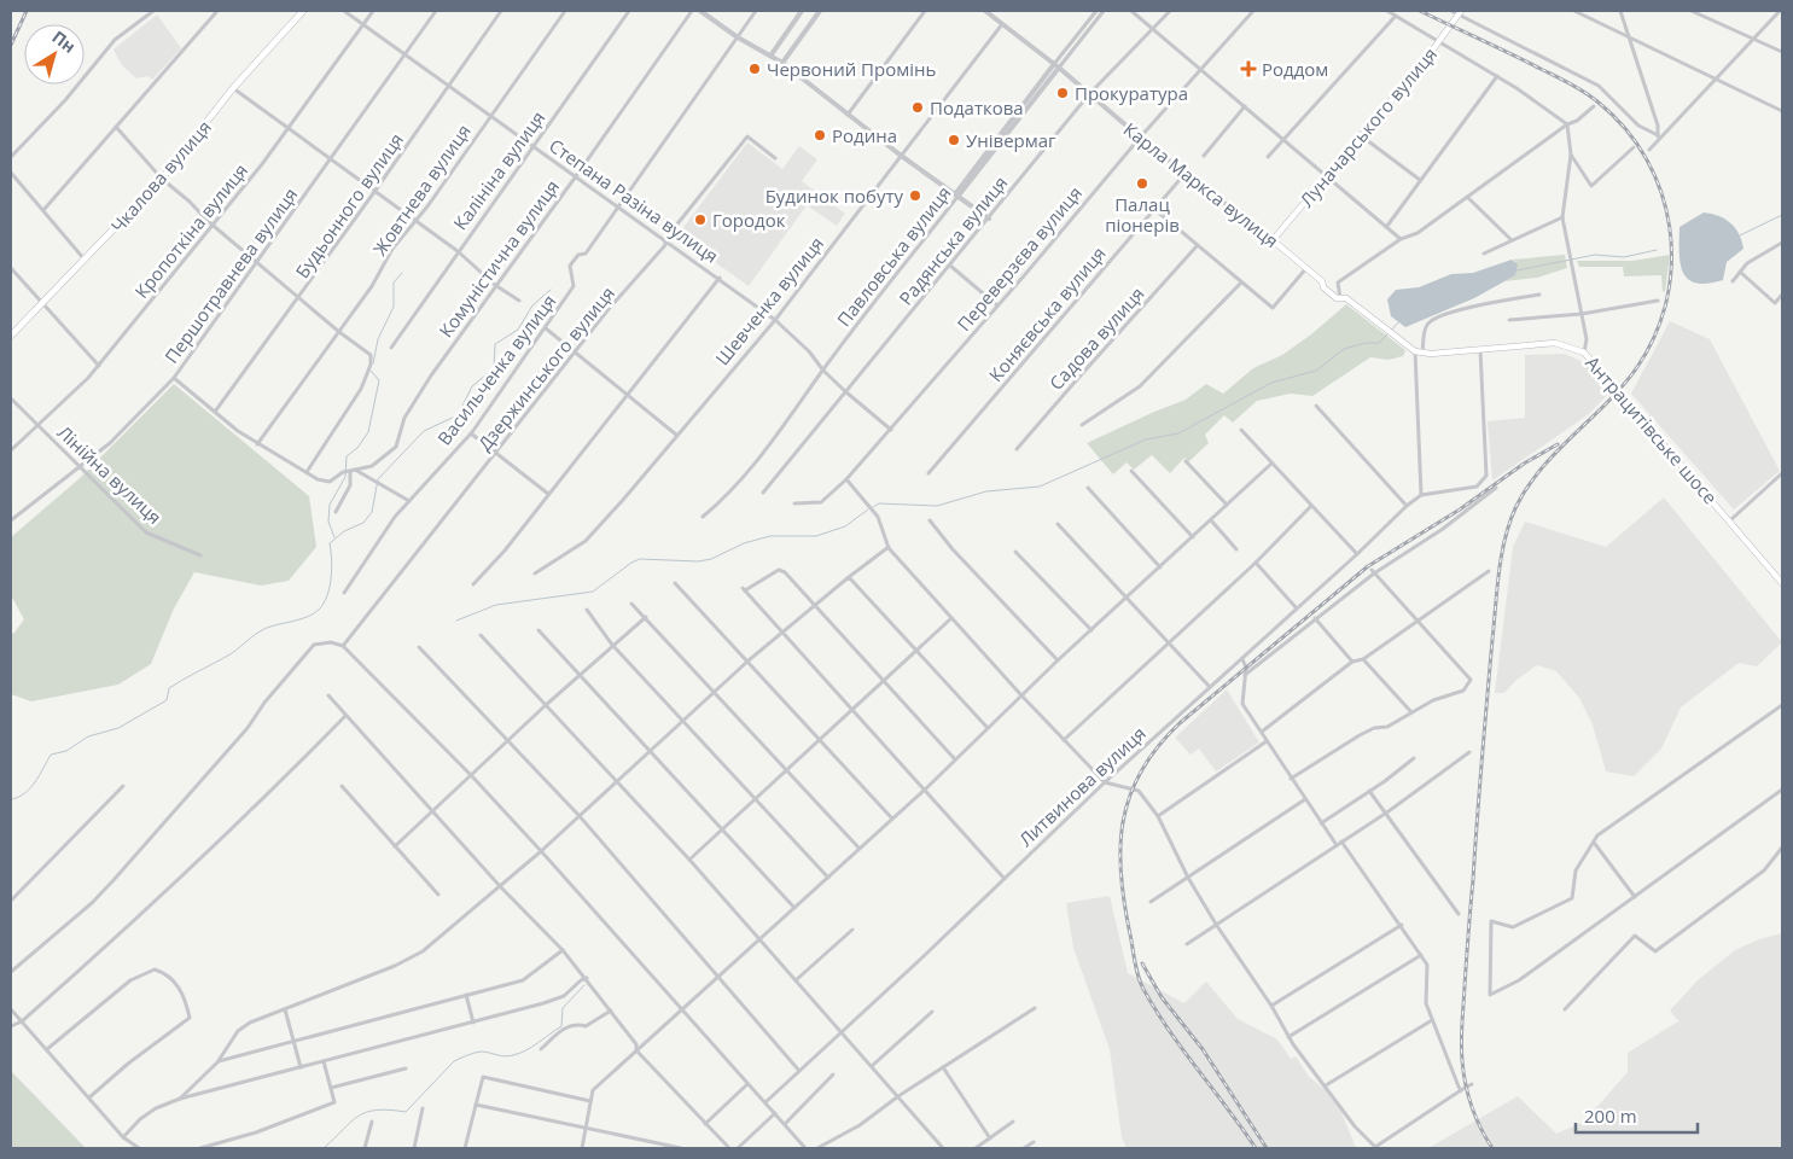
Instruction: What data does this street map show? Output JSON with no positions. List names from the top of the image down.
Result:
{
  "streets": {
    "main road": [
      "Луначарського вулиця",
      "Чкалова вулиця",
      "Карла Маркса вулиця",
      "Антрацитівське шосе"
    ],
    "street": [
      "Калініна вулиця",
      "Жовтнева вулиця",
      "Степана Разіна вулиця",
      "Будьонного вулиця",
      "Кропоткіна вулиця",
      "Радянська вулиця",
      "Павловська вулиця",
      "Комуністична вулиця",
      "Переверзєва вулиця",
      "Першотравнева вулиця",
      "Шевченка вулиця",
      "Коняєвська вулиця",
      "Садова вулиця",
      "Дзержинського вулиця",
      "Васильченка вулиця",
      "Лінійна вулиця",
      "Литвинова вулиця"
    ]
  },
  "crossings": [
    ["Луначарського вулиця", "Карла Маркса вулиця"],
    ["Калініна вулиця", "Степана Разіна вулиця"],
    ["Карла Маркса вулиця", "Радянська вулиця"],
    ["Карла Маркса вулиця", "Павловська вулиця"],
    ["Карла Маркса вулиця", "Переверзєва вулиця"],
    ["Карла Маркса вулиця", "Шевченка вулиця"],
    ["Карла Маркса вулиця", "Коняєвська вулиця"],
    ["Жовтнева вулиця", "Степана Разіна вулиця"],
    ["Степана Разіна вулиця", "Будьонного вулиця"],
    ["Степана Разіна вулиця", "Кропоткіна вулиця"],
    ["Степана Разіна вулиця", "Радянська вулиця"],
    ["Степана Разіна вулиця", "Павловська вулиця"],
    ["Степана Разіна вулиця", "Комуністична вулиця"],
    ["Степана Разіна вулиця", "Переверзєва вулиця"],
    ["Степана Разіна вулиця", "Першотравнева вулиця"],
    ["Степана Разіна вулиця", "Шевченка вулиця"],
    ["Степана Разіна вулиця", "Дзержинського вулиця"],
    ["Степана Разіна вулиця", "Васильченка вулиця"],
    ["Кропоткіна вулиця", "Лінійна вулиця"],
    ["Першотравнева вулиця", "Лінійна вулиця"]
  ],
  "places": {
    "other": [
      "Червоний Промінь",
      "Прокуратура",
      "Податкова",
      "Родина",
      "Універмаг",
      "Палац піонерів",
      "Будинок побуту",
      "Городок"
    ],
    "health": ["Роддом"]
  },
  "scale_bar": "200 m",
  "north": "top right"
}
